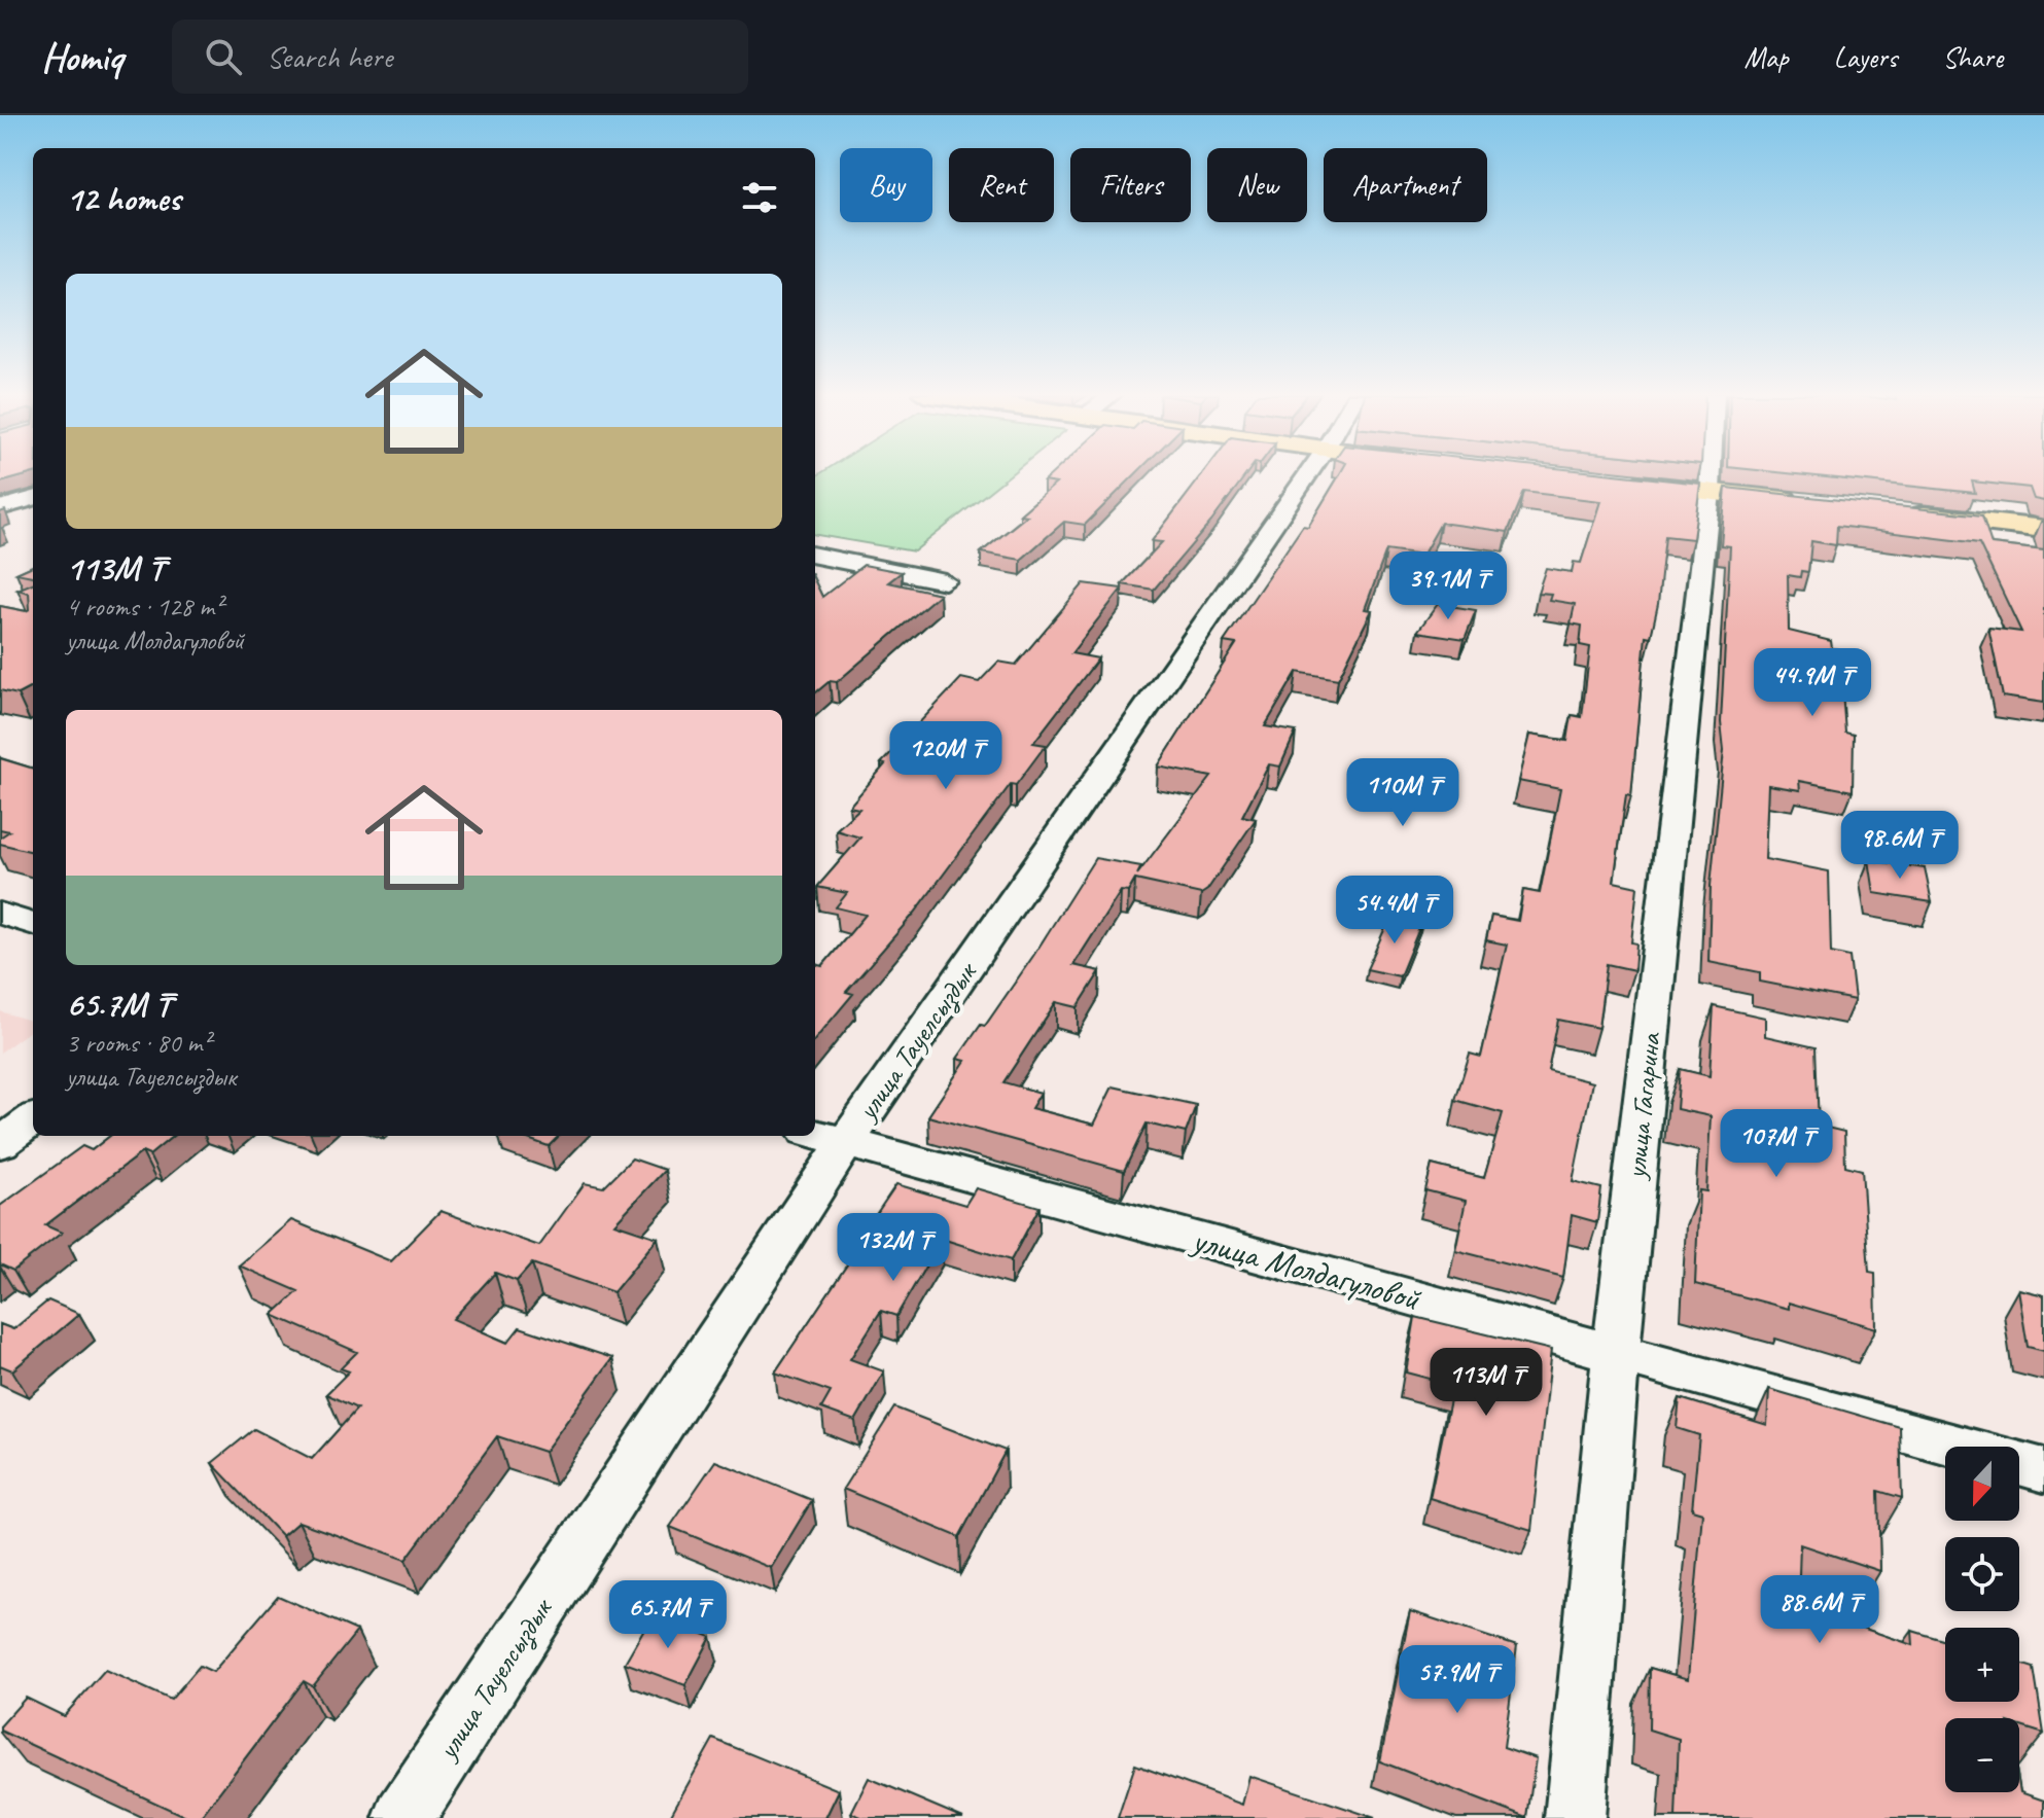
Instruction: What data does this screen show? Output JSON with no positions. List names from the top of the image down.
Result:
{
  "streets": {
    "street": ["улица Тауелсыздык", "улица Гагарина", "улица Молдагуловой"]
  },
  "crossings": [
    ["улица Тауелсыздык", "улица Молдагуловой"],
    ["улица Гагарина", "улица Молдагуловой"]
  ],
  "north": "bottom",
  "page": {
    "header": "Homiq",
    "search": "Search here",
    "nav": ["Map", "Layers", "Share"],
    "chip": [
      "Buy",
      "Rent",
      "Filters",
      "New",
      "Apartment"
    ],
    "heading": "12 homes",
    "list": [
      {
        "name": "113M ₸",
        "note": "4 rooms · 128 m² · улица Молдагуловой"
      },
      {
        "name": "65.7M ₸",
        "note": "3 rooms · 80 m² · улица Тауелсыздык"
      }
    ],
    "price": [
      "39.1M ₸",
      "44.9M ₸",
      "120M ₸",
      "110M ₸",
      "98.6M ₸",
      "54.4M ₸",
      "107M ₸",
      "132M ₸",
      "113M ₸",
      "88.6M ₸",
      "65.7M ₸",
      "57.9M ₸"
    ],
    "map_buttons": ["+", "−"]
  }
}
